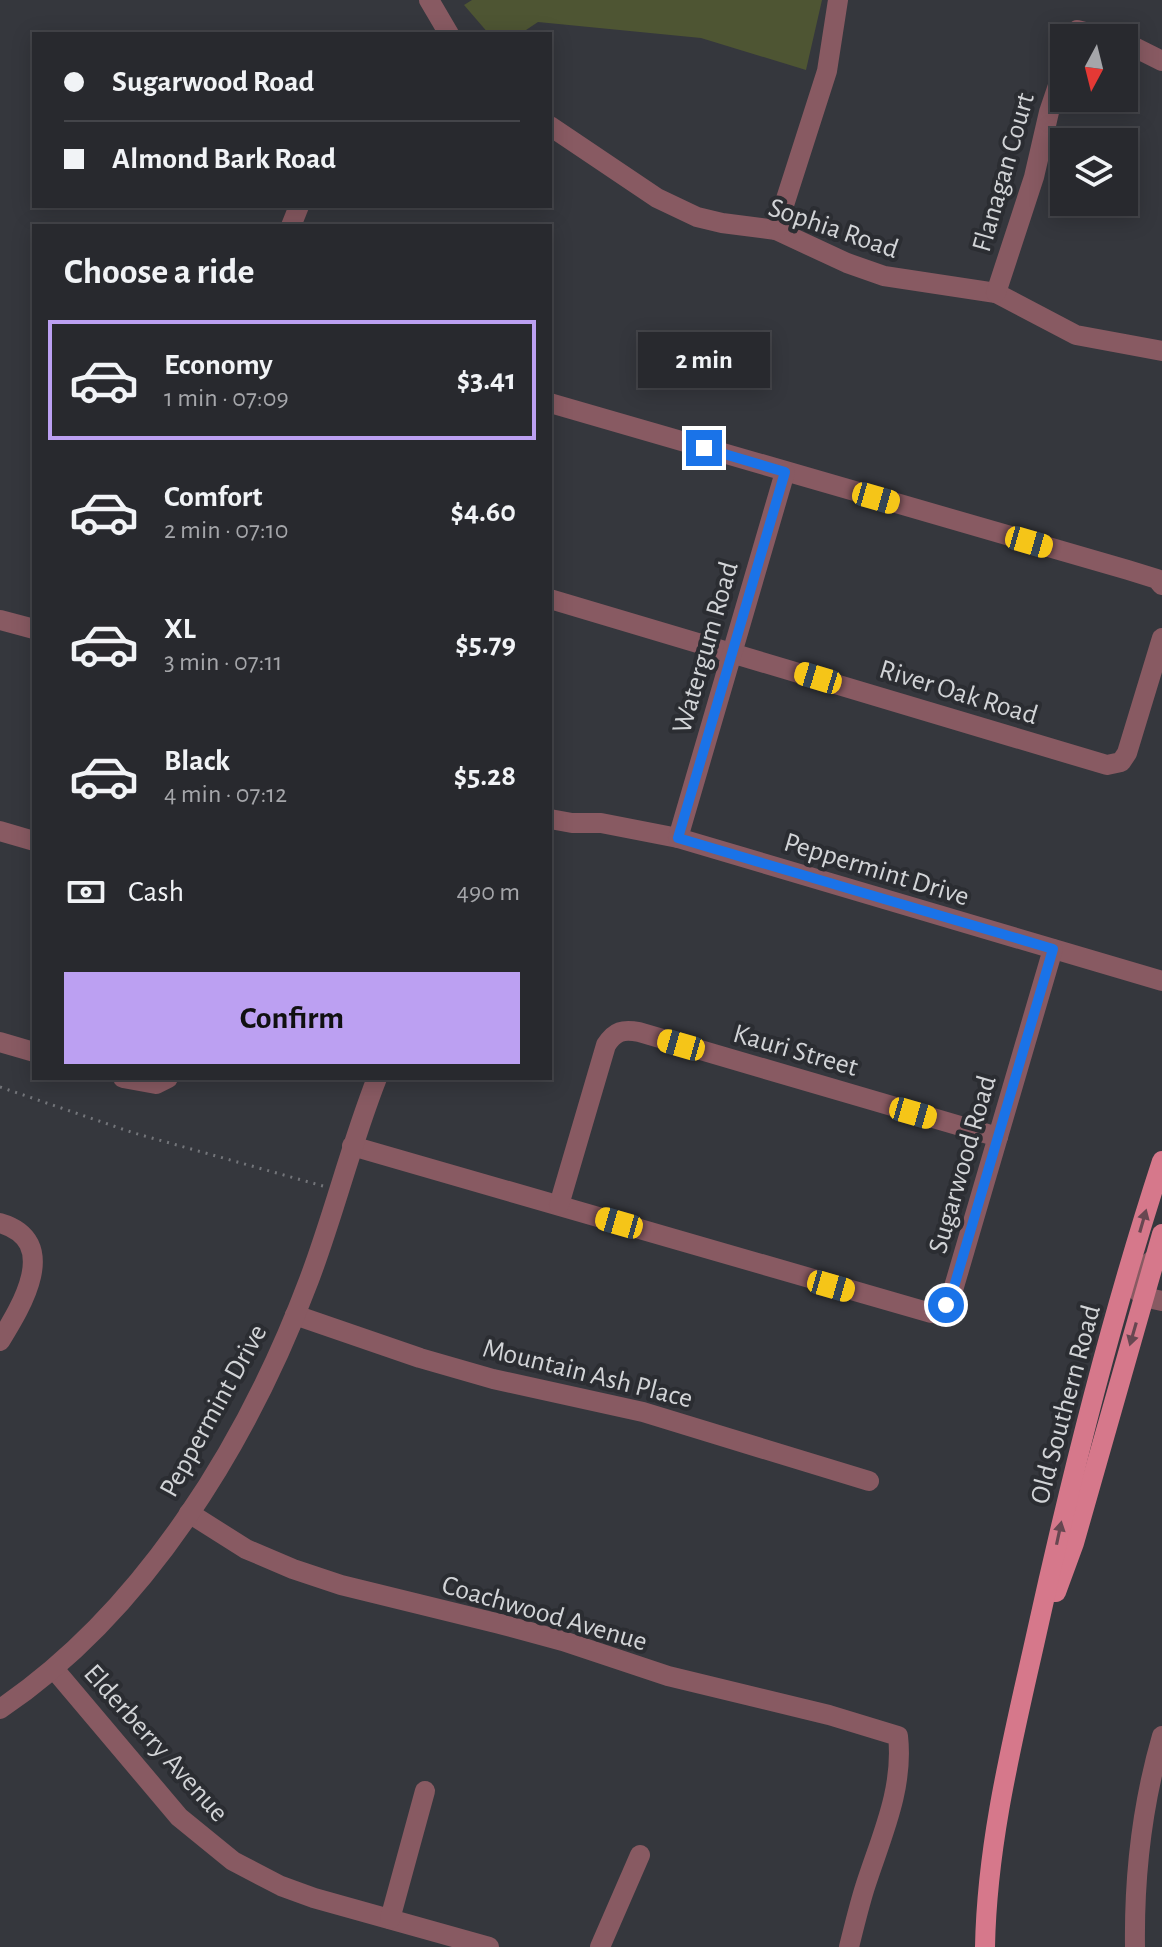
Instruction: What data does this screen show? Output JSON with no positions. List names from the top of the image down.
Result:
{
  "streets": {
    "main road": ["Old Southern Road"],
    "street": [
      "Flanagan Court",
      "Sophia Road",
      "Watergum Road",
      "River Oak Road",
      "Peppermint Drive",
      "Kauri Street",
      "Sugarwood Road",
      "Mountain Ash Place",
      "Coachwood Avenue",
      "Elderberry Avenue"
    ]
  },
  "crossings": [
    ["Flanagan Court", "Sophia Road"],
    ["Watergum Road", "River Oak Road"],
    ["Watergum Road", "Peppermint Drive"],
    ["Peppermint Drive", "Sugarwood Road"],
    ["Peppermint Drive", "Mountain Ash Place"],
    ["Peppermint Drive", "Coachwood Avenue"],
    ["Peppermint Drive", "Elderberry Avenue"],
    ["Kauri Street", "Sugarwood Road"]
  ],
  "north": "bottom",
  "page": {
    "banner": ["Sugarwood Road", "Almond Bark Road"],
    "heading": "Choose a ride",
    "list": [
      {
        "name": "Economy",
        "note": "1 min · 07:09",
        "value": "$3.41"
      },
      {
        "name": "Comfort",
        "note": "2 min · 07:10",
        "value": "$4.60"
      },
      {
        "name": "XL",
        "note": "3 min · 07:11",
        "value": "$5.79"
      },
      {
        "name": "Black",
        "note": "4 min · 07:12",
        "value": "$5.28"
      }
    ],
    "bubble": "2 min",
    "pay": ["Cash", "490 m"],
    "buttons": "Confirm"
  }
}
